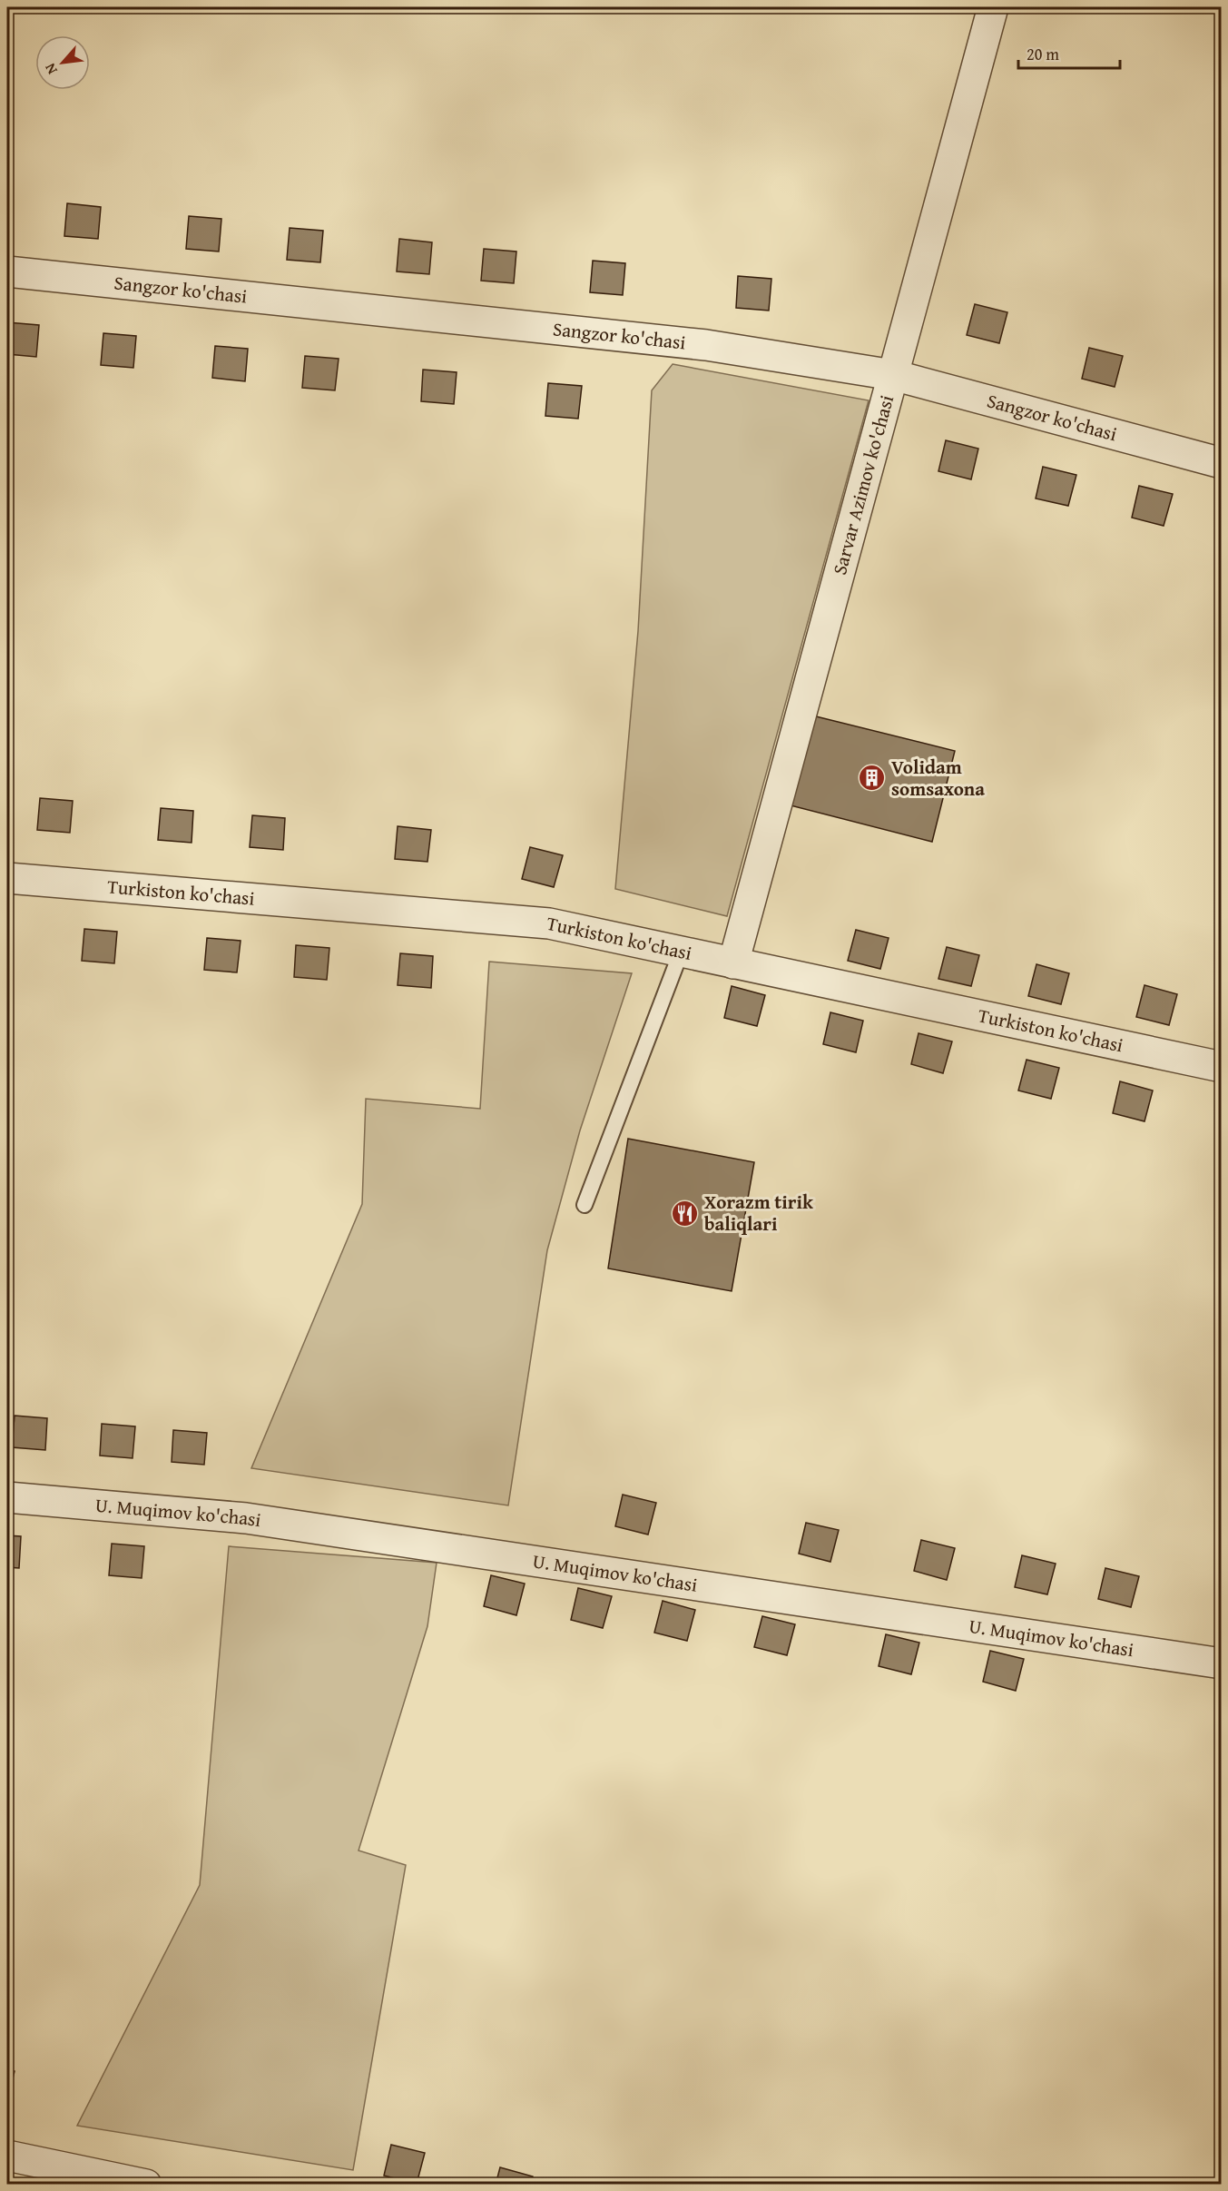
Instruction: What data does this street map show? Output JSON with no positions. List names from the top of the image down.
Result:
{
  "streets": {
    "street": [
      "Sangzor ko'chasi",
      "Sarvar Azimov ko'chasi",
      "Turkiston ko'chasi",
      "U. Muqimov ko'chasi"
    ]
  },
  "crossings": [
    ["Sangzor ko'chasi", "Sarvar Azimov ko'chasi"],
    ["Sarvar Azimov ko'chasi", "Turkiston ko'chasi"]
  ],
  "places": {
    "building": ["Volidam somsaxona"],
    "restaurant": ["Xorazm tirik baliqlari"]
  },
  "scale_bar": "20 m",
  "north": "bottom left"
}
